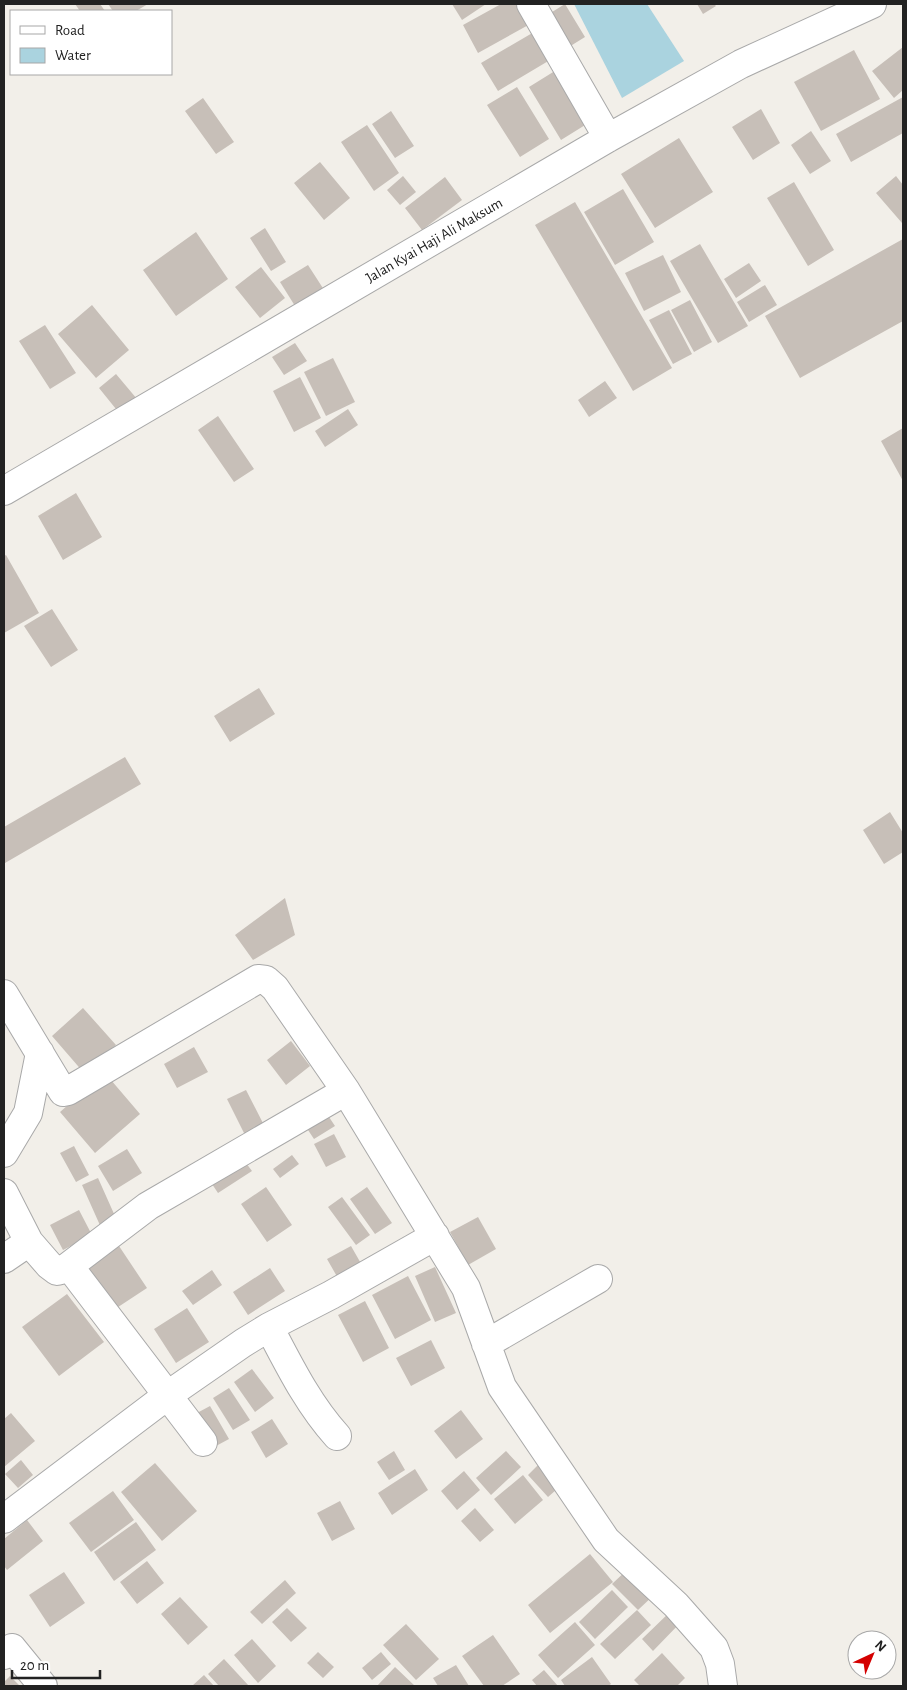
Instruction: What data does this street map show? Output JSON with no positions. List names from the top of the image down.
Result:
{
  "streets": {
    "street": ["Jalan Kyai Haji Ali Maksum"]
  },
  "legend": ["Road", "Water"],
  "scale_bar": "20 m",
  "north": "top right"
}
